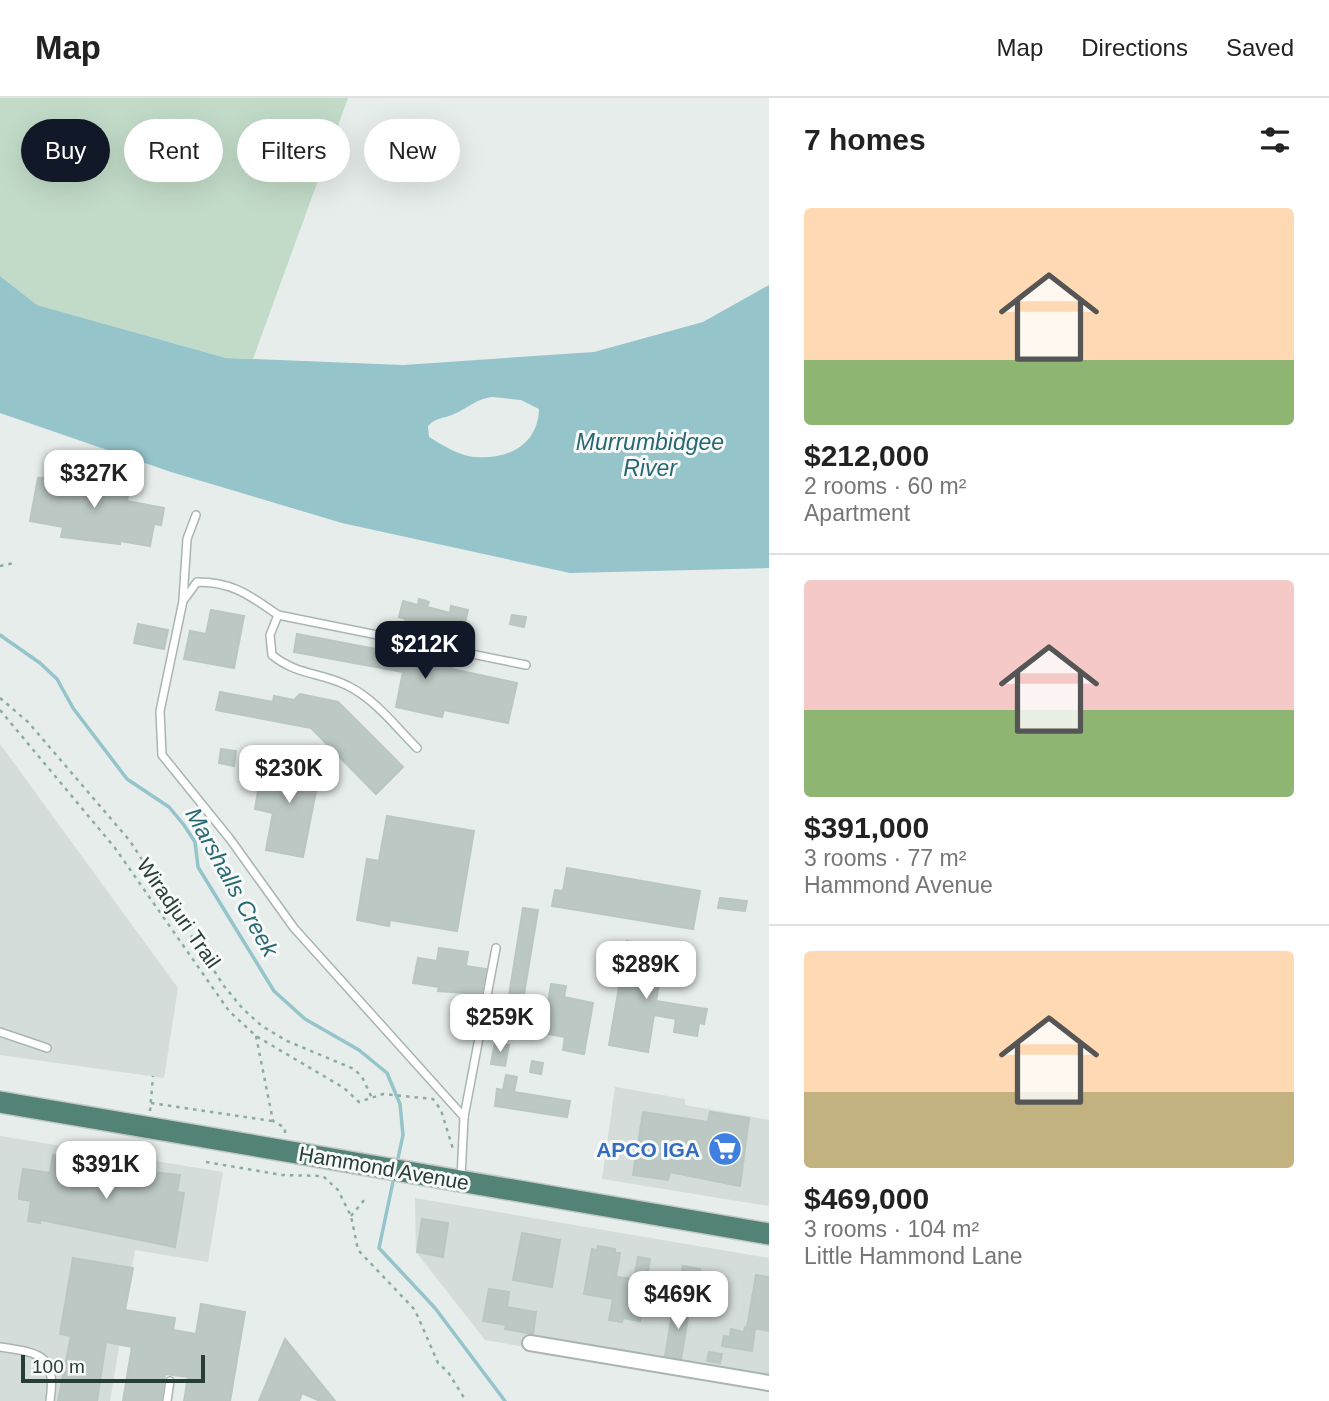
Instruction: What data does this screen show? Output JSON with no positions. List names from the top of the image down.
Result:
{
  "streets": {
    "highway": ["Hammond Avenue"],
    "path": ["Wiradjuri Trail"]
  },
  "water": ["Murrumbidgee River", "Marshalls Creek"],
  "places": {
    "supermarket": ["APCO IGA"]
  },
  "scale_bar": "100 m",
  "page": {
    "header": "Map",
    "nav": ["Map", "Directions", "Saved"],
    "heading": "7 homes",
    "chip": [
      "Buy",
      "Rent",
      "Filters",
      "New"
    ],
    "list": [
      {
        "name": "$212,000",
        "note": "2 rooms · 60 m² · Apartment"
      },
      {
        "name": "$391,000",
        "note": "3 rooms · 77 m² · Hammond Avenue"
      },
      {
        "name": "$469,000",
        "note": "3 rooms · 104 m² · Little Hammond Lane"
      }
    ],
    "price": [
      "$327K",
      "$212K",
      "$230K",
      "$289K",
      "$259K",
      "$391K",
      "$469K"
    ],
    "scale": "100 m"
  }
}
